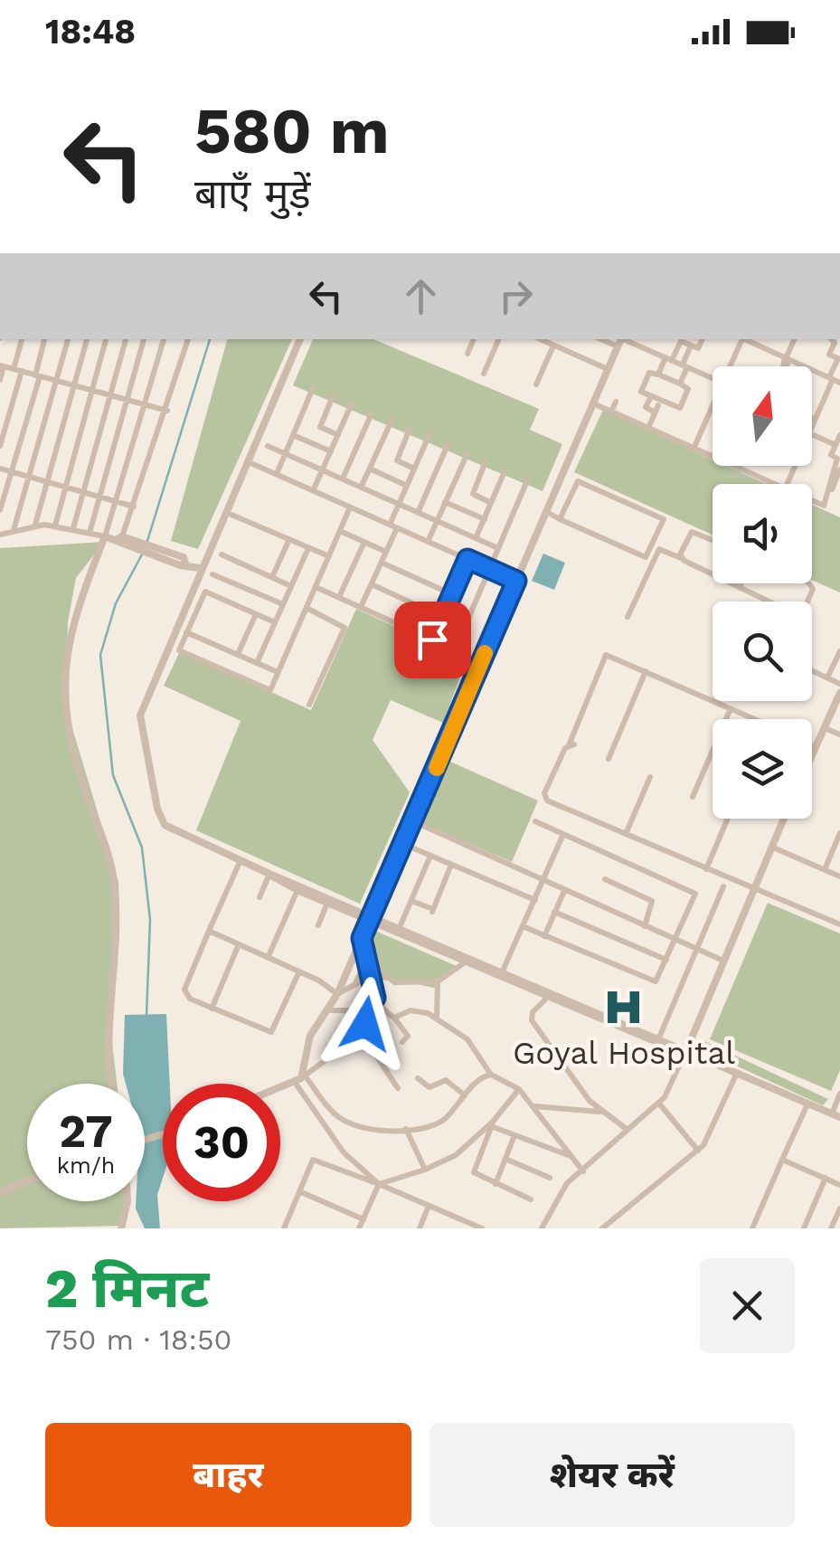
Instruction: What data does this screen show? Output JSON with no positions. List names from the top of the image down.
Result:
{
  "places": {
    "hospital": ["Goyal Hospital"]
  },
  "north": "top",
  "page": {
    "status": "18:48",
    "turn": ["580 m", "बाएँ मुड़ें"],
    "speed": "27 km/h",
    "limit": "30",
    "heading": ["2 मिनट", "750 m · 18:50"],
    "buttons": ["बाहर", "शेयर करें"]
  }
}
